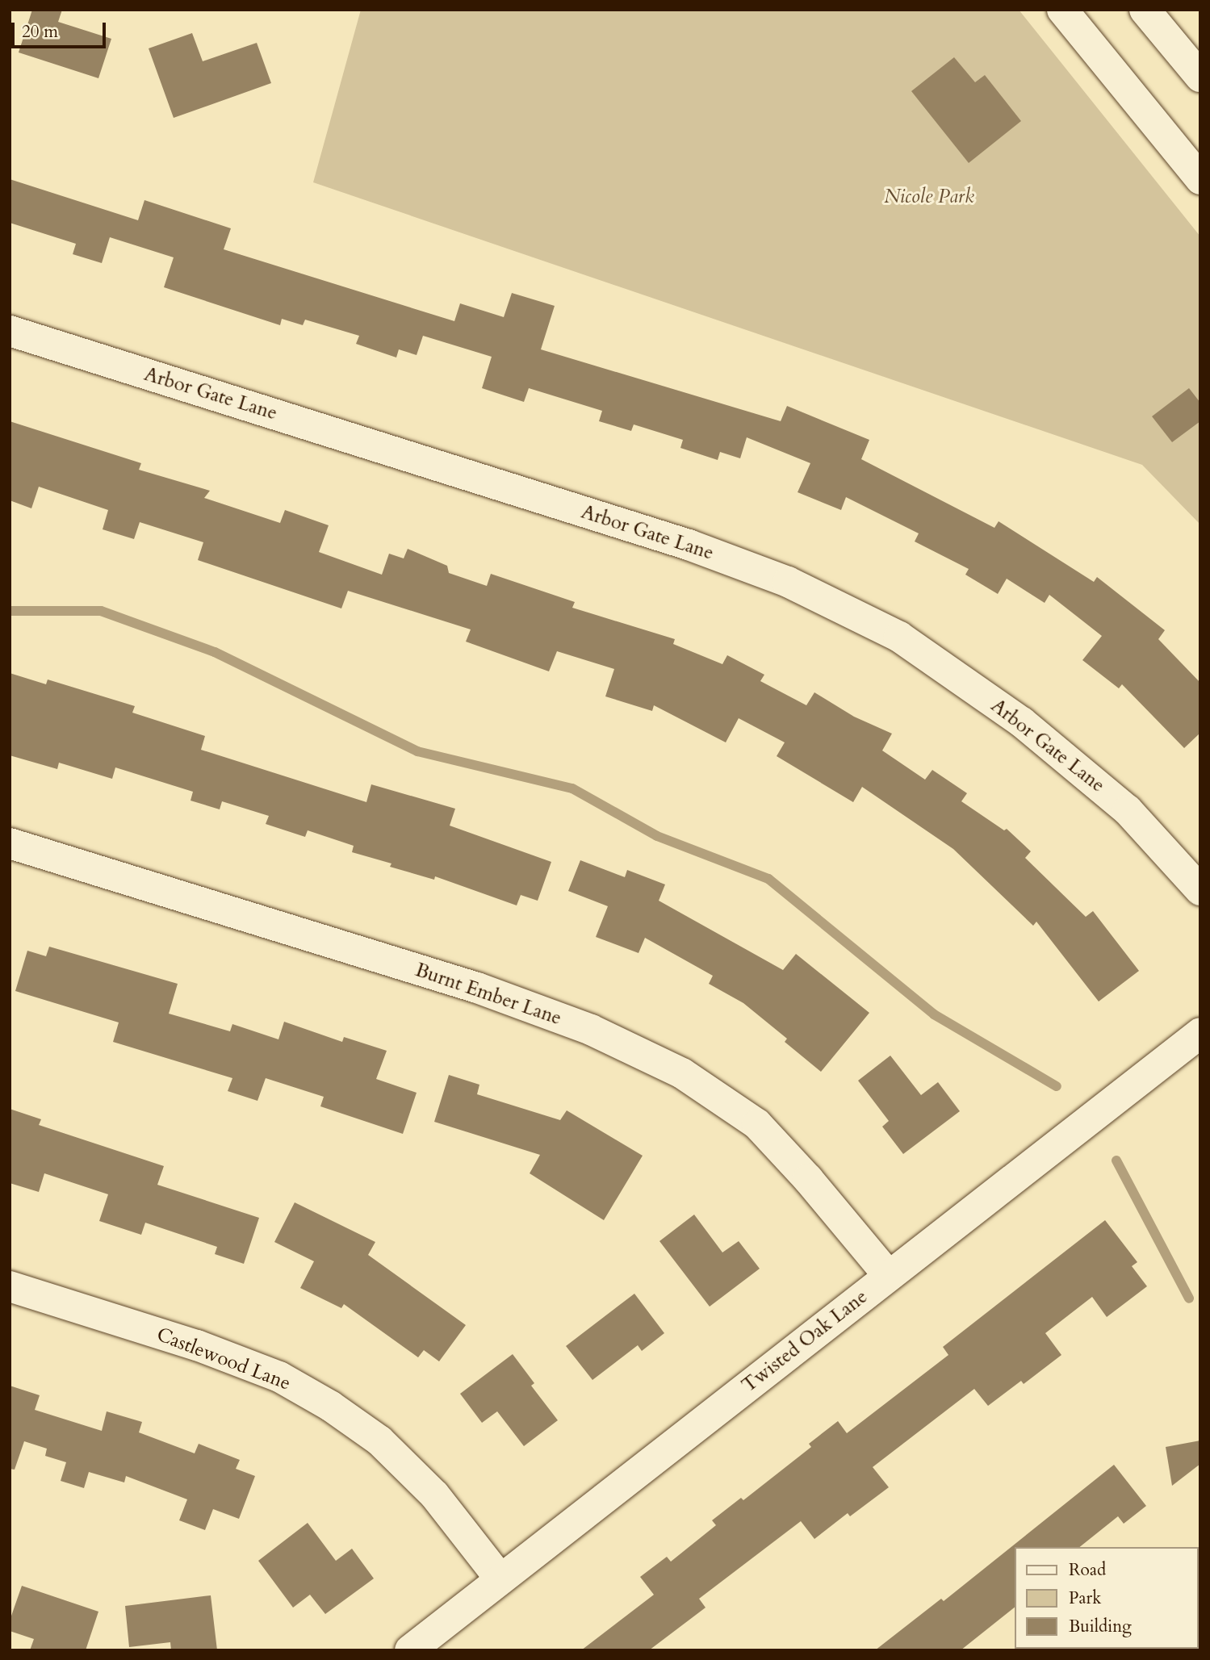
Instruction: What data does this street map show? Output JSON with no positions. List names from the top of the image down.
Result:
{
  "streets": {
    "street": [
      "Arbor Gate Lane",
      "Burnt Ember Lane",
      "Twisted Oak Lane",
      "Castlewood Lane"
    ]
  },
  "crossings": [
    ["Burnt Ember Lane", "Twisted Oak Lane"],
    ["Twisted Oak Lane", "Castlewood Lane"]
  ],
  "parks": ["Nicole Park"],
  "legend": ["Road", "Park", "Building"],
  "scale_bar": "20 m"
}
